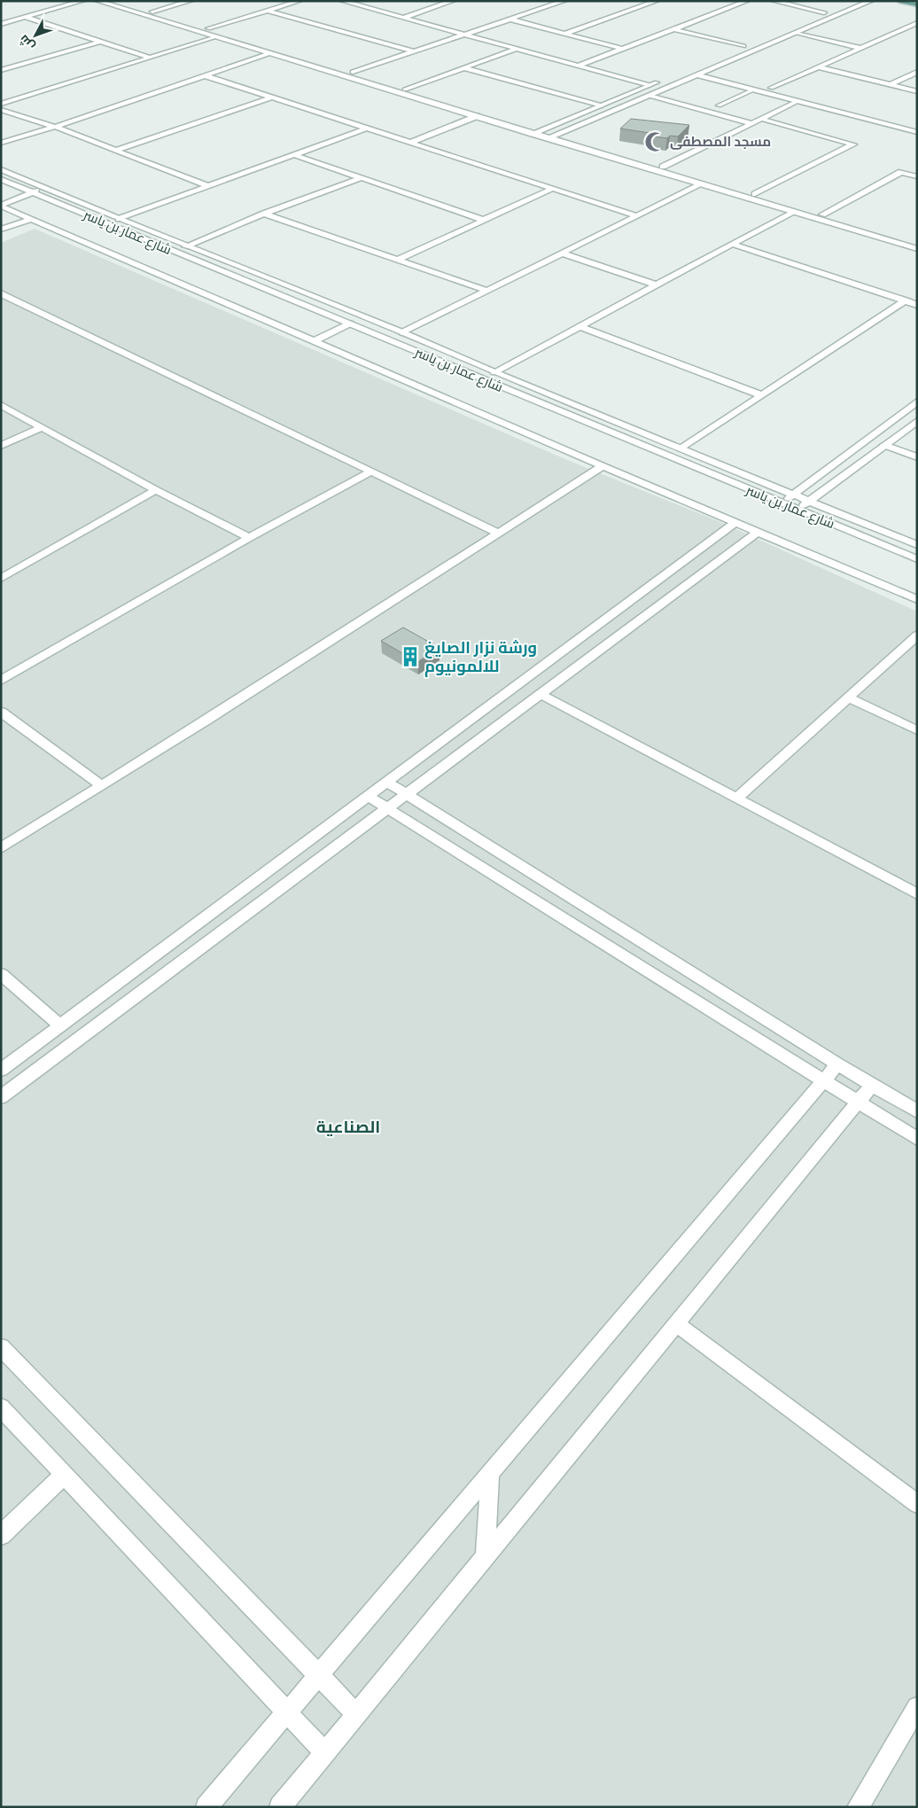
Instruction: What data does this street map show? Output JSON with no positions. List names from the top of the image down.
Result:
{
  "streets": {
    "street": ["شارع عمار بن ياسر"]
  },
  "districts": ["الصناعية"],
  "places": {
    "mosque": ["مسجد المصطفى"],
    "building": ["ورشة نزار الصايغ للالمونيوم"]
  },
  "north": "bottom left"
}
